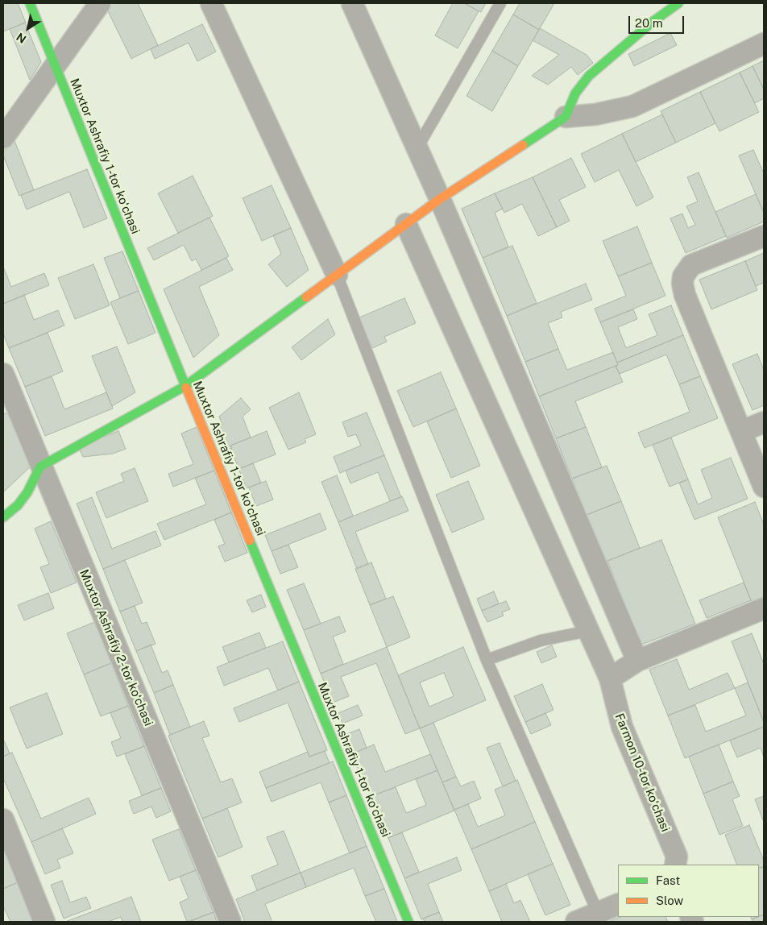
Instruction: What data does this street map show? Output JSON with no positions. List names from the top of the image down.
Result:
{
  "streets": {
    "street": ["Muxtor Ashrafiy 1-tor koʻchasi", "Muxtor Ashrafiy 2-tor koʻchasi", "Farmon 10-tor koʻchasi"]
  },
  "legend": ["Fast", "Slow"],
  "scale_bar": "20 m",
  "north": "bottom left"
}
